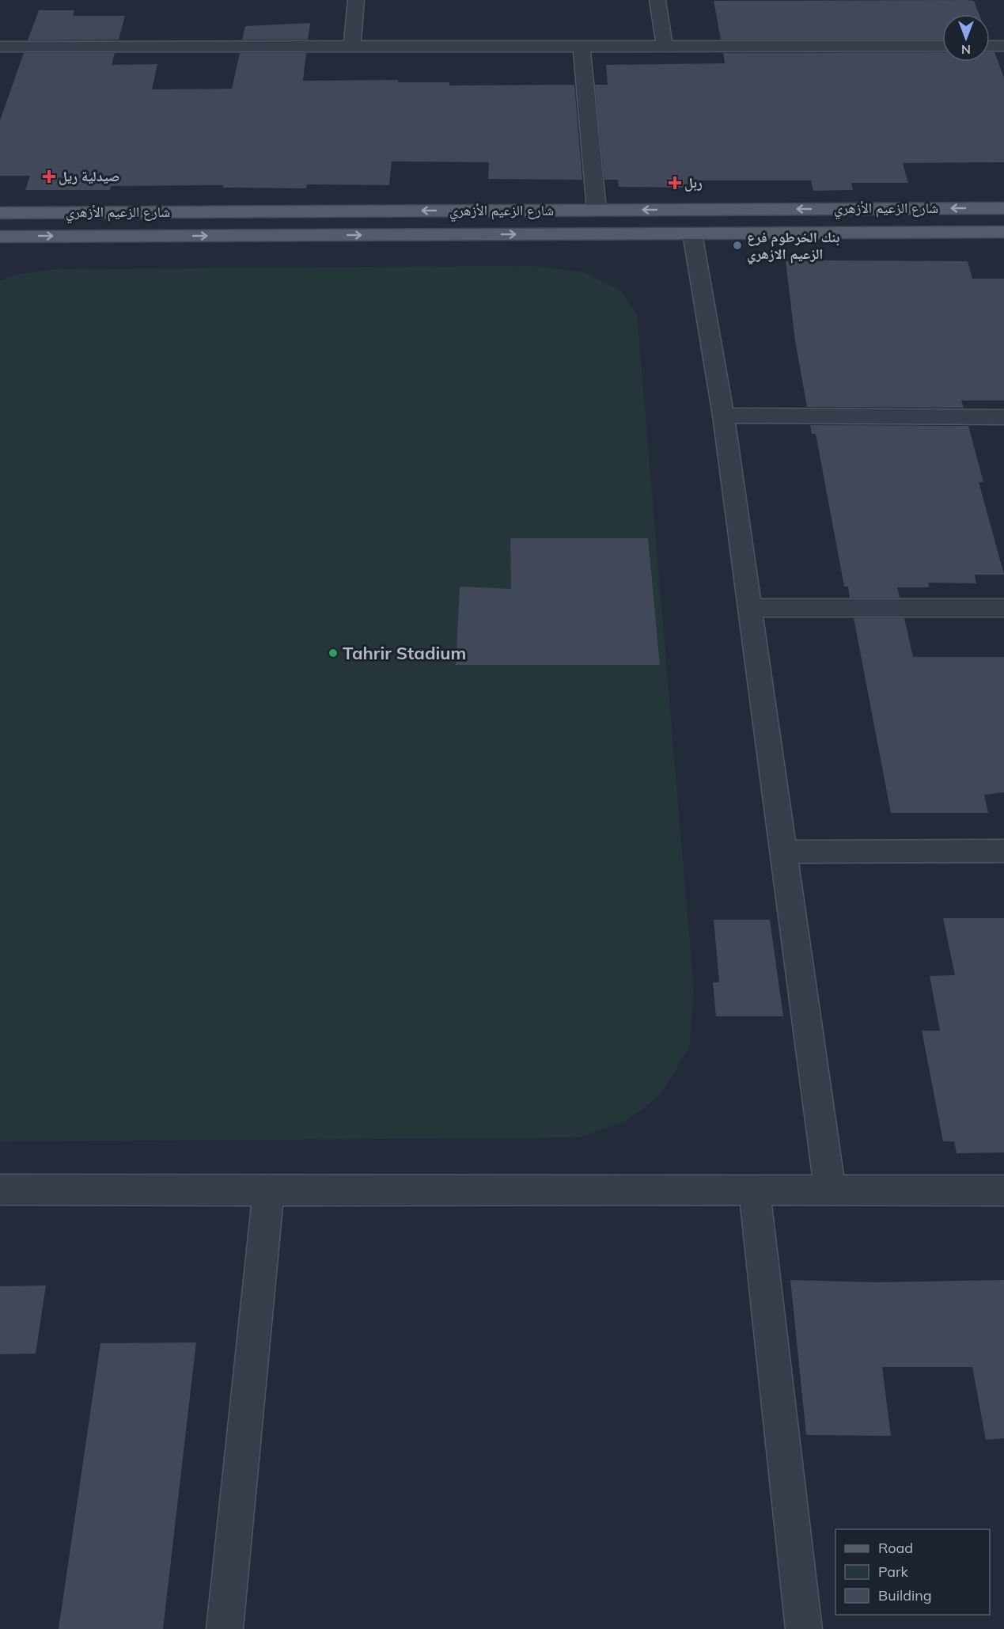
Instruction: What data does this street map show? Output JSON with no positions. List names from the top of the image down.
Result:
{
  "streets": {
    "main road": ["شارع الزعيم الأزهري"]
  },
  "places": {
    "health": ["صيدلية ريل", "ربل"],
    "other": ["بنك الخرطوم فرع الزعيم الازهري", "Tahrir Stadium"]
  },
  "legend": ["Road", "Park", "Building"],
  "north": "bottom"
}
